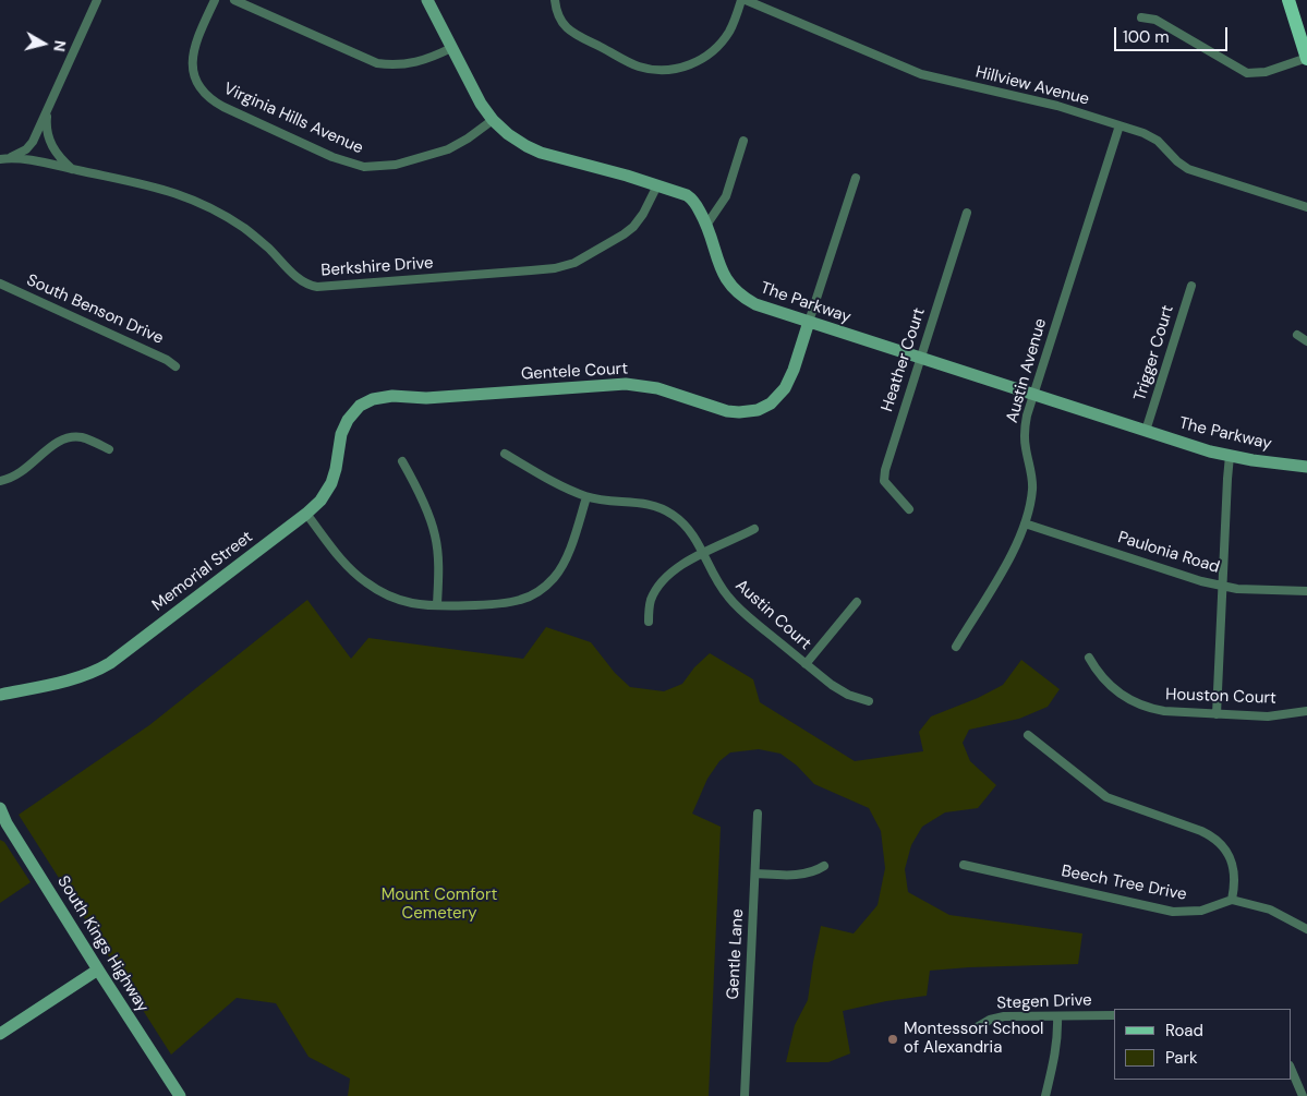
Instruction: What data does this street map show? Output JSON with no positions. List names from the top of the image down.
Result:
{
  "streets": {
    "street": [
      "Hillview Avenue",
      "Virginia Hills Avenue",
      "Berkshire Drive",
      "The Parkway",
      "South Benson Drive",
      "Trigger Court",
      "Heather Court",
      "Austin Avenue",
      "Gentele Court",
      "Paulonia Road",
      "Memorial Street",
      "Austin Court",
      "Houston Court",
      "Beech Tree Drive",
      "South Kings Highway",
      "Gentle Lane",
      "Stegen Drive"
    ]
  },
  "crossings": [
    ["Hillview Avenue", "Austin Avenue"],
    ["Virginia Hills Avenue", "The Parkway"],
    ["Berkshire Drive", "The Parkway"],
    ["The Parkway", "Trigger Court"],
    ["The Parkway", "Heather Court"],
    ["The Parkway", "Austin Avenue"],
    ["The Parkway", "Gentele Court"],
    ["Austin Avenue", "Paulonia Road"],
    ["Gentele Court", "Memorial Street"]
  ],
  "parks": ["Mount Comfort Cemetery"],
  "places": ["Montessori School of Alexandria"],
  "legend": ["Road", "Park"],
  "scale_bar": "100 m",
  "north": "right"
}
